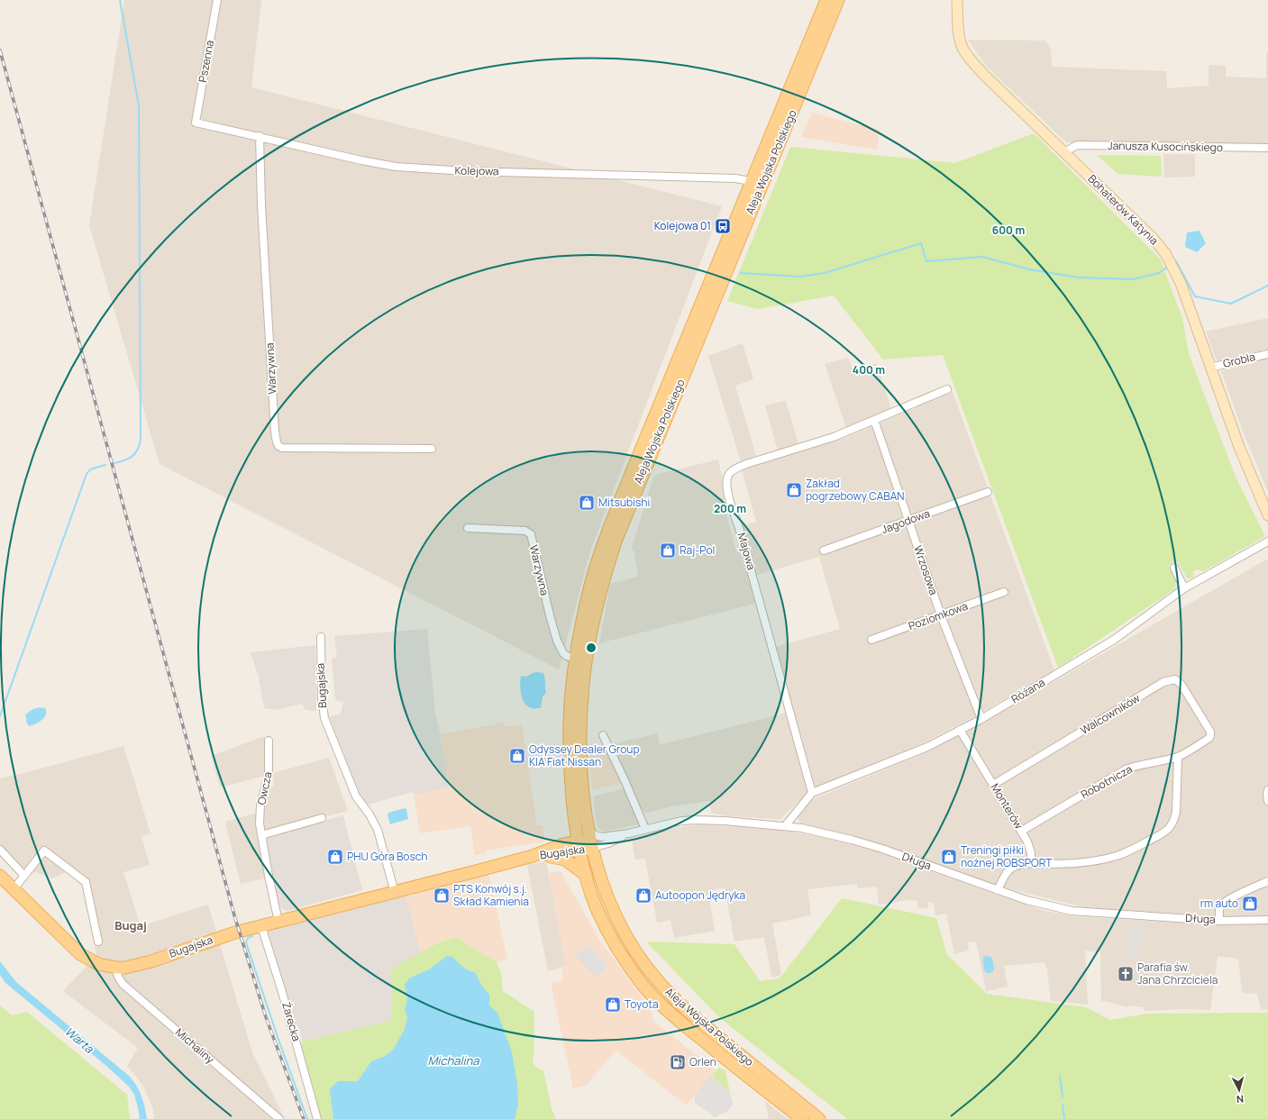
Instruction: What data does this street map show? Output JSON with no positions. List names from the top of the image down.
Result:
{
  "streets": {
    "main road": ["Aleja Wojska Polskiego", "Bugajska"],
    "street": [
      "Pszenna",
      "Janusza Kusocińskiego",
      "Kolejowa",
      "Bohaterów Katynia",
      "Grobla",
      "Warzywna",
      "Jagodowa",
      "Majowa",
      "Wrzosowa",
      "Poziomkowa",
      "Różana",
      "Walcowników",
      "Robotnicza",
      "Owcza",
      "Monterów",
      "Długa",
      "Żarecka",
      "Michaliny"
    ]
  },
  "crossings": [
    ["Pszenna", "Kolejowa"],
    ["Janusza Kusocińskiego", "Bohaterów Katynia"],
    ["Aleja Wojska Polskiego", "Kolejowa"],
    ["Aleja Wojska Polskiego", "Warzywna"],
    ["Aleja Wojska Polskiego", "Bugajska"],
    ["Aleja Wojska Polskiego", "Długa"],
    ["Kolejowa", "Warzywna"],
    ["Bohaterów Katynia", "Grobla"],
    ["Jagodowa", "Wrzosowa"],
    ["Majowa", "Wrzosowa"],
    ["Majowa", "Różana"],
    ["Wrzosowa", "Poziomkowa"],
    ["Wrzosowa", "Różana"],
    ["Bugajska", "Owcza"],
    ["Bugajska", "Długa"],
    ["Bugajska", "Żarecka"],
    ["Bugajska", "Michaliny"],
    ["Różana", "Monterów"],
    ["Różana", "Długa"],
    ["Walcowników", "Robotnicza"],
    ["Walcowników", "Monterów"],
    ["Robotnicza", "Monterów"]
  ],
  "districts": ["Bugaj"],
  "water": ["Warta", "Michalina"],
  "places": {
    "bus stop": ["Kolejowa 01"],
    "shop": [
      "Zakład pogrzebowy CABAN",
      "Mitsubishi",
      "Raj-Pol",
      "Odyssey Dealer Group KIA Fiat Nissan",
      "PHU Góra Bosch",
      "Treningi piłki nożnej ROBSPORT",
      "PTS Konwój s.j. Skład Kamienia",
      "Autoopon Jędryka",
      "rm auto",
      "Toyota"
    ],
    "church": ["Parafia św. Jana Chrzciciela"],
    "fuel station": ["Orlen"]
  },
  "north": "bottom",
  "rings": ["600 m", "400 m", "200 m"]
}
